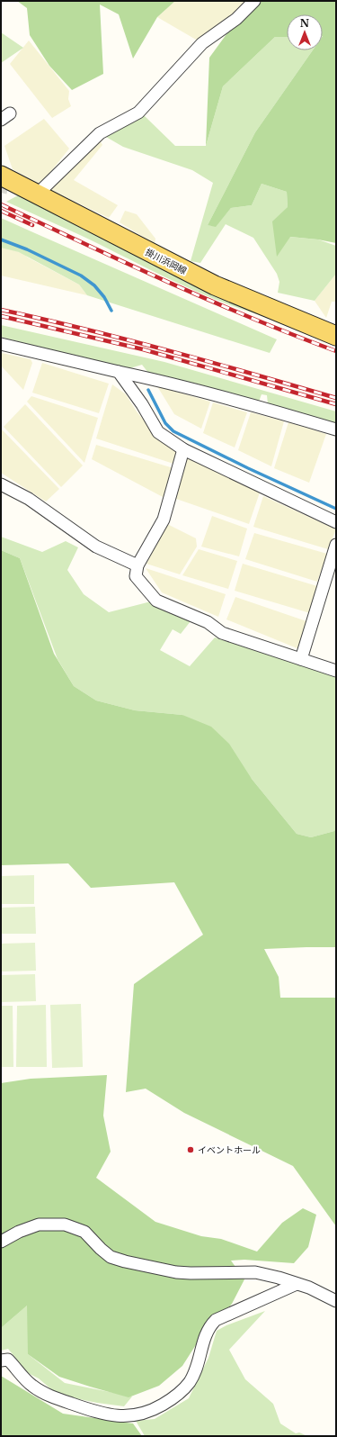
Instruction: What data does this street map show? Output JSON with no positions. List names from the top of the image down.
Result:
{
  "streets": {
    "main road": ["掛川浜岡線"]
  },
  "places": ["イベントホール"],
  "north": "top"
}
